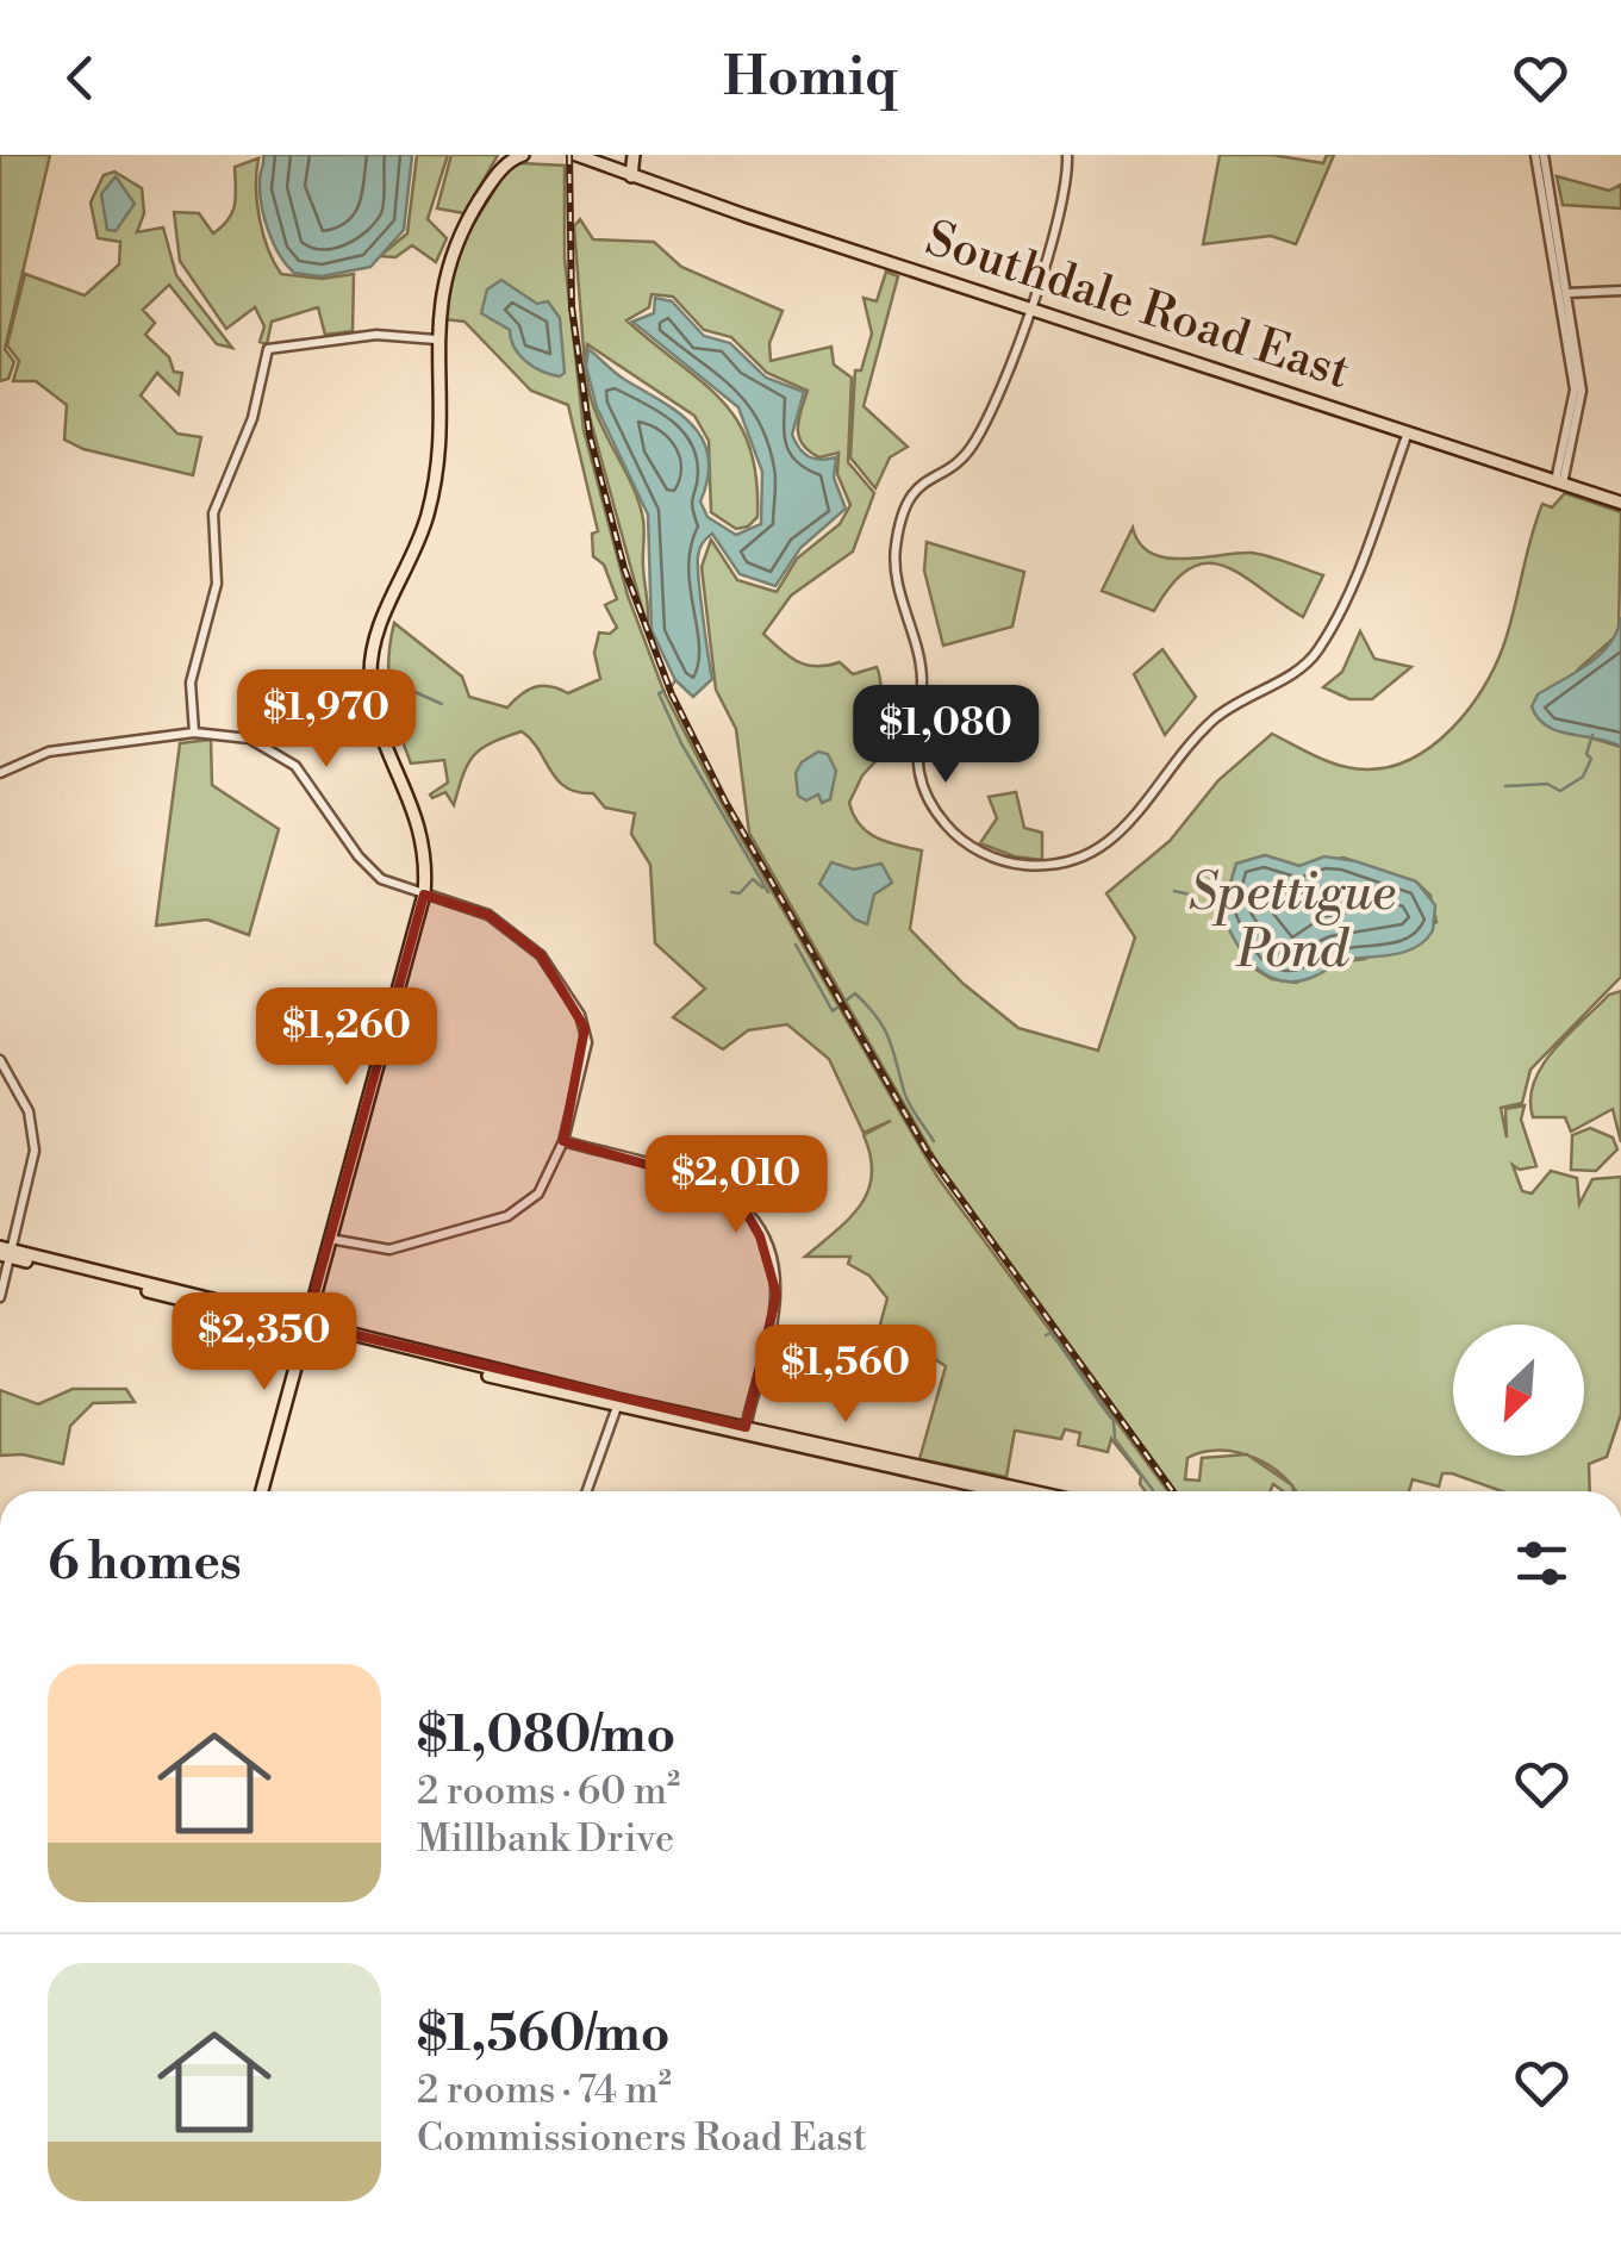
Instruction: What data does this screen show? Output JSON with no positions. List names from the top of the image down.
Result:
{
  "streets": {
    "main road": ["Southdale Road East"]
  },
  "water": ["Spettigue Pond"],
  "north": "bottom left",
  "page": {
    "header": "Homiq",
    "price": [
      "$1,970",
      "$1,080",
      "$1,260",
      "$2,010",
      "$2,350",
      "$1,560"
    ],
    "heading": "6 homes",
    "list": [
      {
        "name": "$1,080/mo",
        "note": "2 rooms · 60 m² · Millbank Drive"
      },
      {
        "name": "$1,560/mo",
        "note": "2 rooms · 74 m² · Commissioners Road East"
      }
    ]
  }
}
